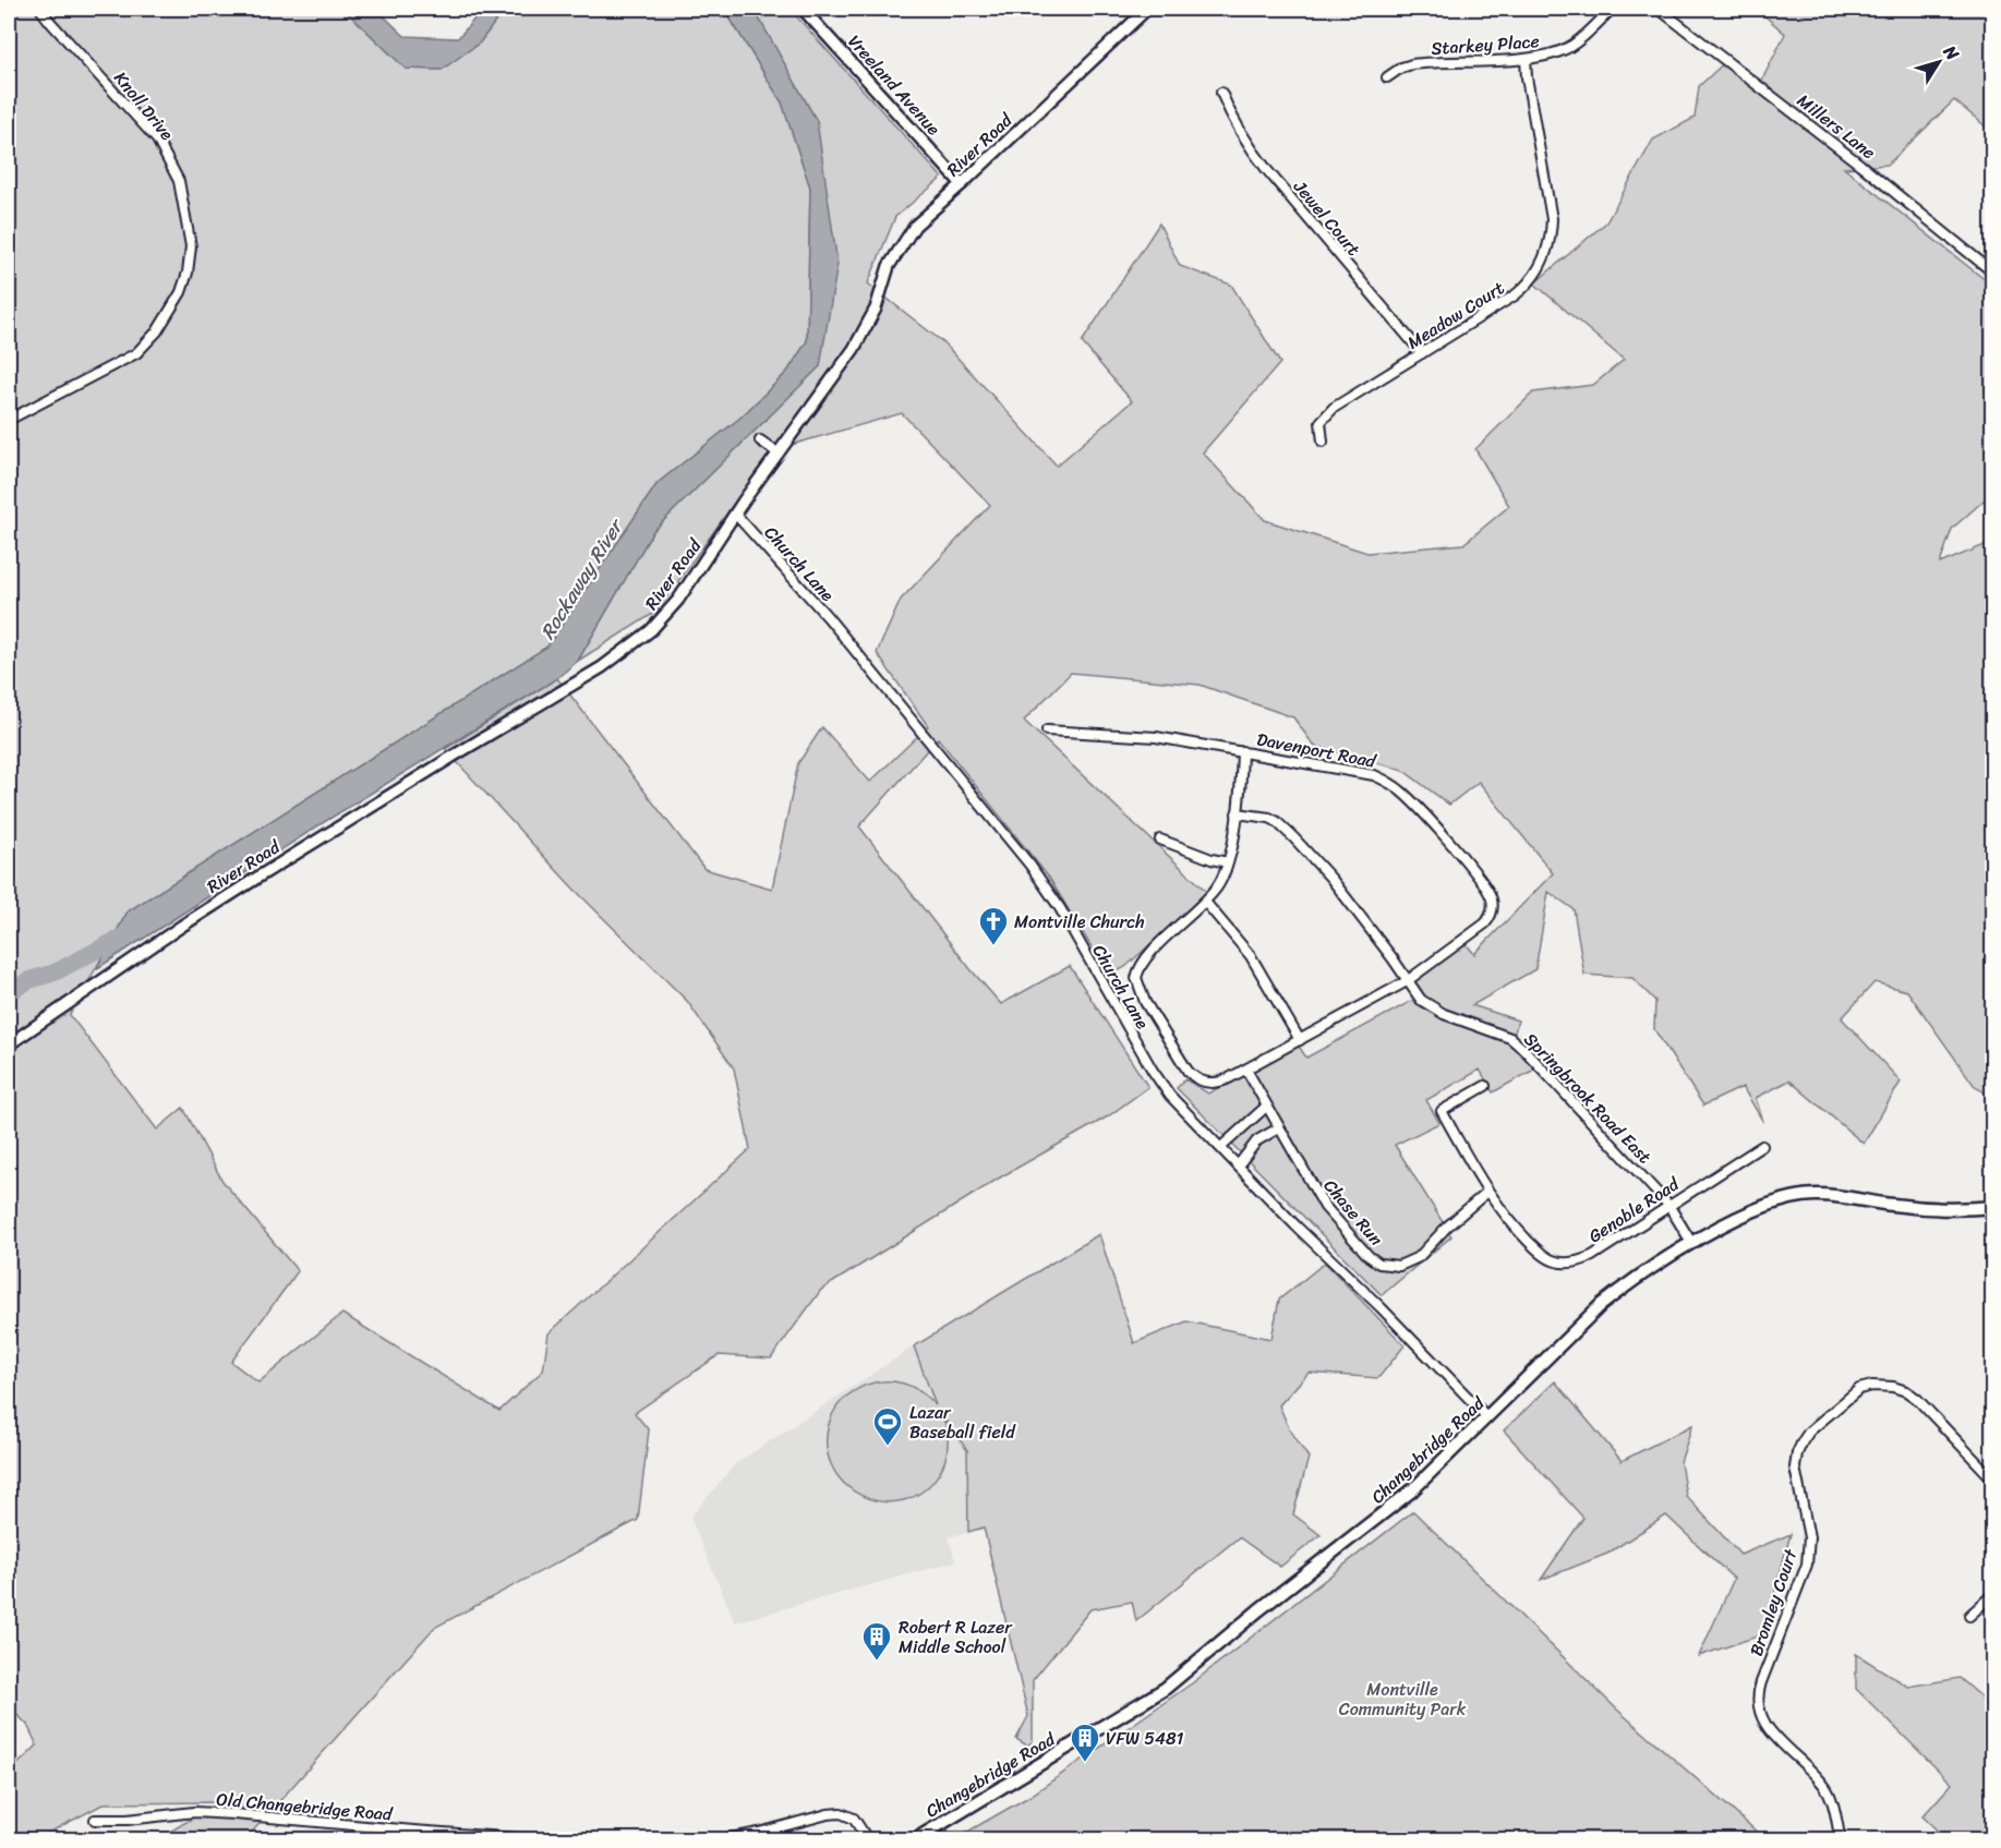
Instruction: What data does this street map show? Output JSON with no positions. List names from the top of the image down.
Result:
{
  "streets": {
    "main road": ["Changebridge Road"],
    "street": [
      "Starkey Place",
      "Vreeland Avenue",
      "Knoll Drive",
      "Millers Lane",
      "River Road",
      "Jewel Court",
      "Meadow Court",
      "Church Lane",
      "Davenport Road",
      "Springbrook Road East",
      "Genoble Road",
      "Chase Run",
      "Bromley Court",
      "Old Changebridge Road"
    ]
  },
  "crossings": [
    ["Starkey Place", "Meadow Court"],
    ["Vreeland Avenue", "River Road"],
    ["River Road", "Church Lane"],
    ["Jewel Court", "Meadow Court"],
    ["Church Lane", "Changebridge Road"],
    ["Davenport Road", "Springbrook Road East"],
    ["Davenport Road", "Chase Run"],
    ["Springbrook Road East", "Genoble Road"],
    ["Springbrook Road East", "Changebridge Road"],
    ["Genoble Road", "Chase Run"]
  ],
  "water": ["Rockaway River"],
  "parks": ["Montville Community Park"],
  "places": {
    "church": ["Montville Church"],
    "sports": ["Lazar Baseball field"],
    "building": ["Robert R Lazer Middle School", "VFW 5481"]
  },
  "north": "top right"
}
